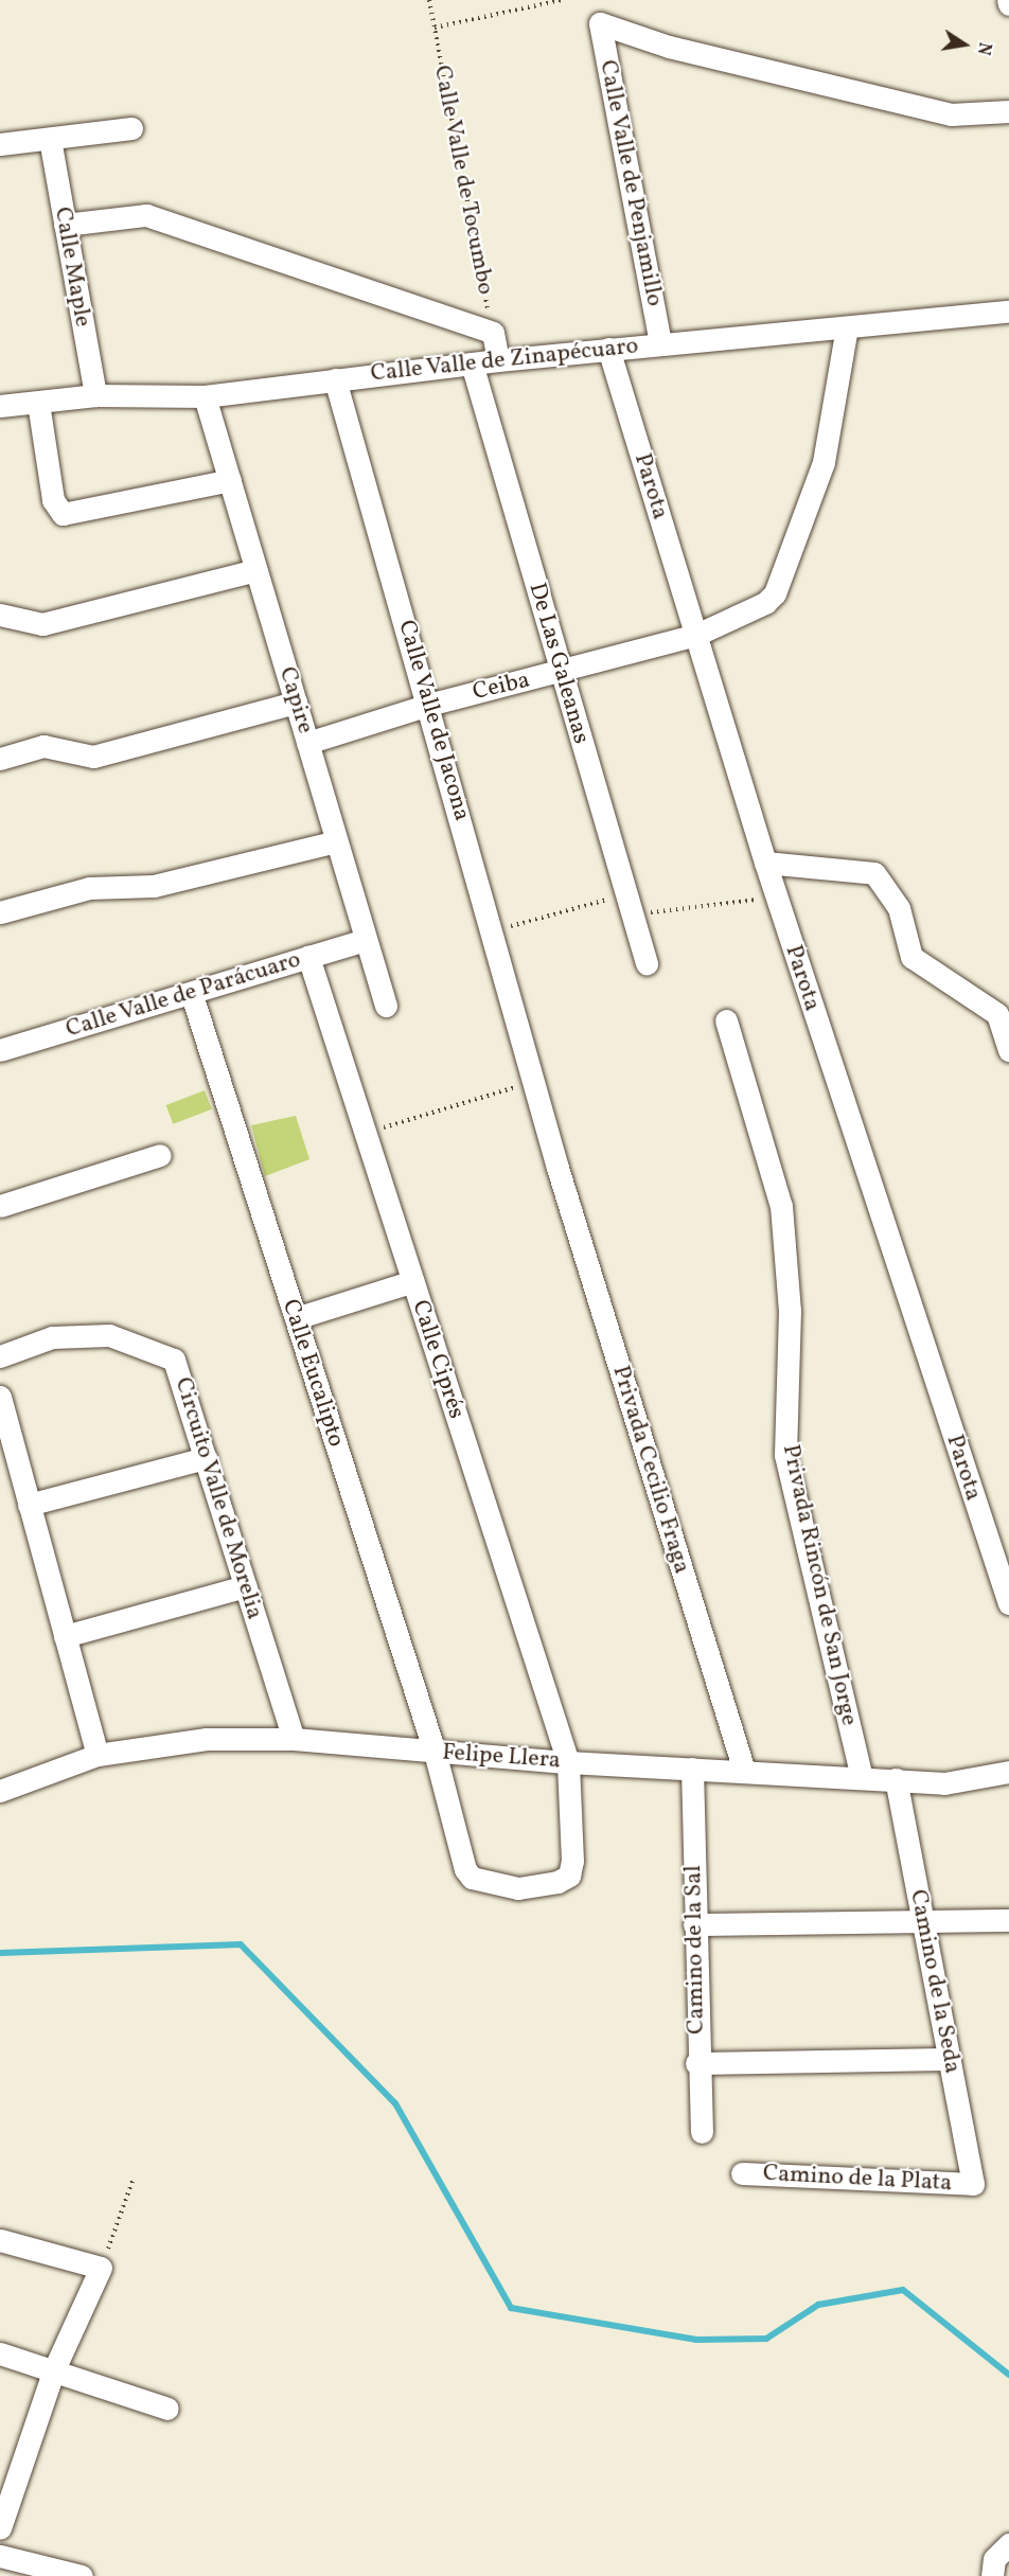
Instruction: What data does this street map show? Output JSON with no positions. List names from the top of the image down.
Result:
{
  "streets": {
    "street": [
      "Calle Valle de Penjamillo",
      "Calle Maple",
      "Calle Valle de Zinapécuaro",
      "Parota",
      "De Las Galeanas",
      "Ceiba",
      "Capire",
      "Calle Valle de Jacona",
      "Calle Valle de Parácuaro",
      "Calle Ciprés",
      "Calle Eucalipto",
      "Privada Cecilio Fraga",
      "Circuito Valle de Morelia",
      "Privada Rincón de San Jorge",
      "Felipe Llera",
      "Camino de la Sal",
      "Camino de la Seda",
      "Camino de la Plata"
    ],
    "path": ["Calle Valle de Tocumbo"]
  },
  "crossings": [
    ["Calle Valle de Penjamillo", "Calle Valle de Zinapécuaro"],
    ["Calle Maple", "Calle Valle de Zinapécuaro"],
    ["Calle Valle de Zinapécuaro", "Parota"],
    ["Calle Valle de Zinapécuaro", "De Las Galeanas"],
    ["Calle Valle de Zinapécuaro", "Ceiba"],
    ["Calle Valle de Zinapécuaro", "Capire"],
    ["Calle Valle de Zinapécuaro", "Calle Valle de Jacona"],
    ["Parota", "Ceiba"],
    ["De Las Galeanas", "Ceiba"],
    ["Ceiba", "Capire"],
    ["Ceiba", "Calle Valle de Jacona"],
    ["Capire", "Calle Valle de Parácuaro"],
    ["Calle Valle de Jacona", "Privada Cecilio Fraga"],
    ["Calle Valle de Parácuaro", "Calle Ciprés"],
    ["Calle Valle de Parácuaro", "Calle Eucalipto"],
    ["Calle Ciprés", "Calle Eucalipto"],
    ["Calle Ciprés", "Felipe Llera"],
    ["Calle Eucalipto", "Felipe Llera"],
    ["Privada Cecilio Fraga", "Felipe Llera"],
    ["Circuito Valle de Morelia", "Felipe Llera"],
    ["Privada Rincón de San Jorge", "Felipe Llera"],
    ["Felipe Llera", "Camino de la Sal"],
    ["Felipe Llera", "Camino de la Seda"],
    ["Camino de la Seda", "Camino de la Plata"]
  ],
  "north": "right"
}
